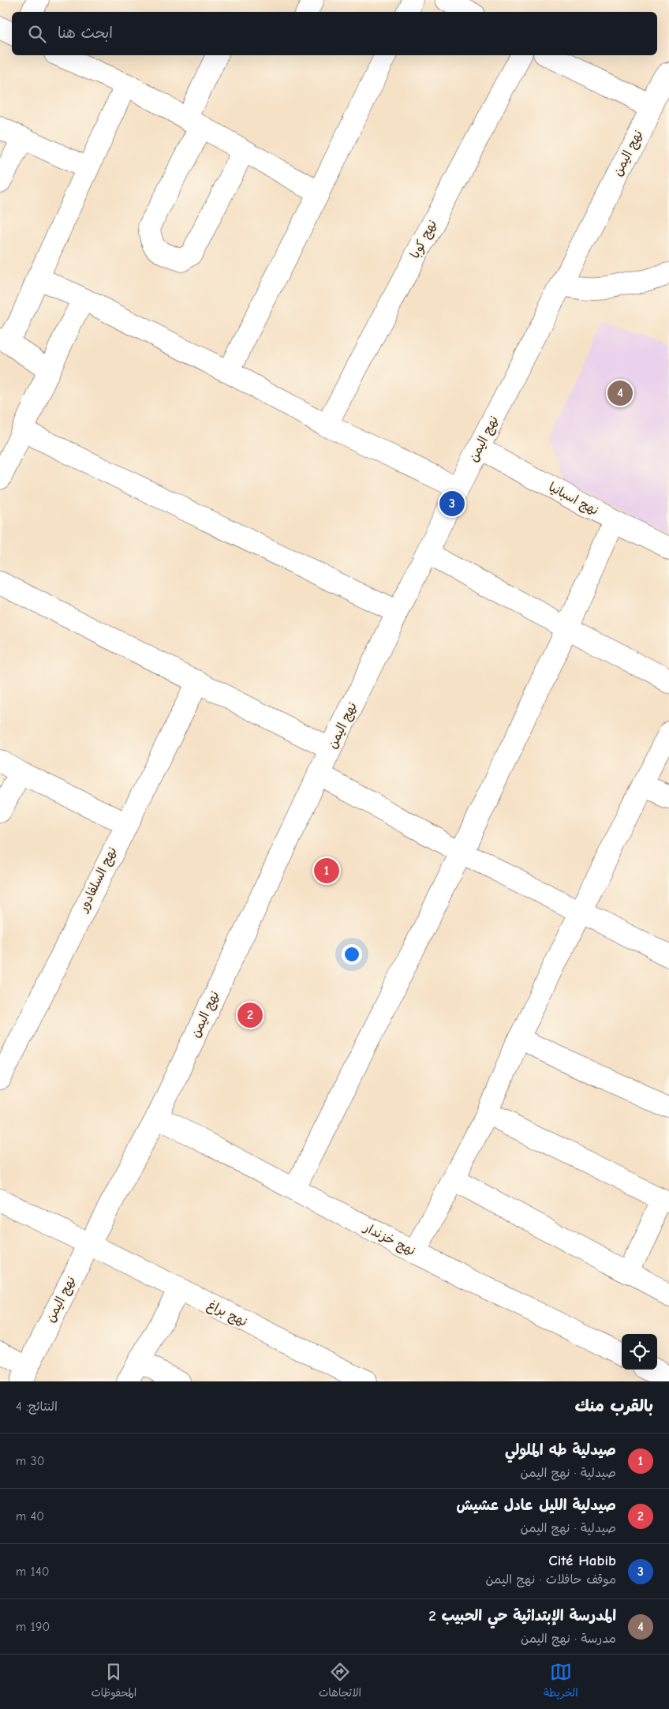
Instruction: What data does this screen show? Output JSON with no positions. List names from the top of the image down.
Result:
{
  "streets": {
    "street": [
      "نهج اليمن",
      "نهج كوبا",
      "نهج اسبانيا",
      "نهج السلفادور",
      "نهج خزندار",
      "نهج براغ"
    ]
  },
  "crossings": [
    ["نهج اليمن", "نهج اسبانيا"],
    ["نهج اليمن", "نهج خزندار"],
    ["نهج اليمن", "نهج براغ"]
  ],
  "page": {
    "search": "ابحث هنا",
    "pins": [
      "4",
      "3",
      "1",
      "2"
    ],
    "heading": ["بالقرب منك", "النتائج: 4"],
    "list": [
      {
        "mark": "1",
        "name": "صيدلية طه الملولي",
        "note": "صيدلية · نهج اليمن",
        "value": "30 m"
      },
      {
        "mark": "2",
        "name": "صيدلية الليل عادل عشيش",
        "note": "صيدلية · نهج اليمن",
        "value": "40 m"
      },
      {
        "mark": "3",
        "name": "Cité Habib",
        "note": "موقف حافلات · نهج اليمن",
        "value": "140 m"
      },
      {
        "mark": "4",
        "name": "المدرسة الإبتدائية حي الحبيب 2",
        "note": "مدرسة · نهج اليمن",
        "value": "190 m"
      }
    ],
    "nav": ["الخريطة", "الاتجاهات", "المحفوظات"]
  }
}
